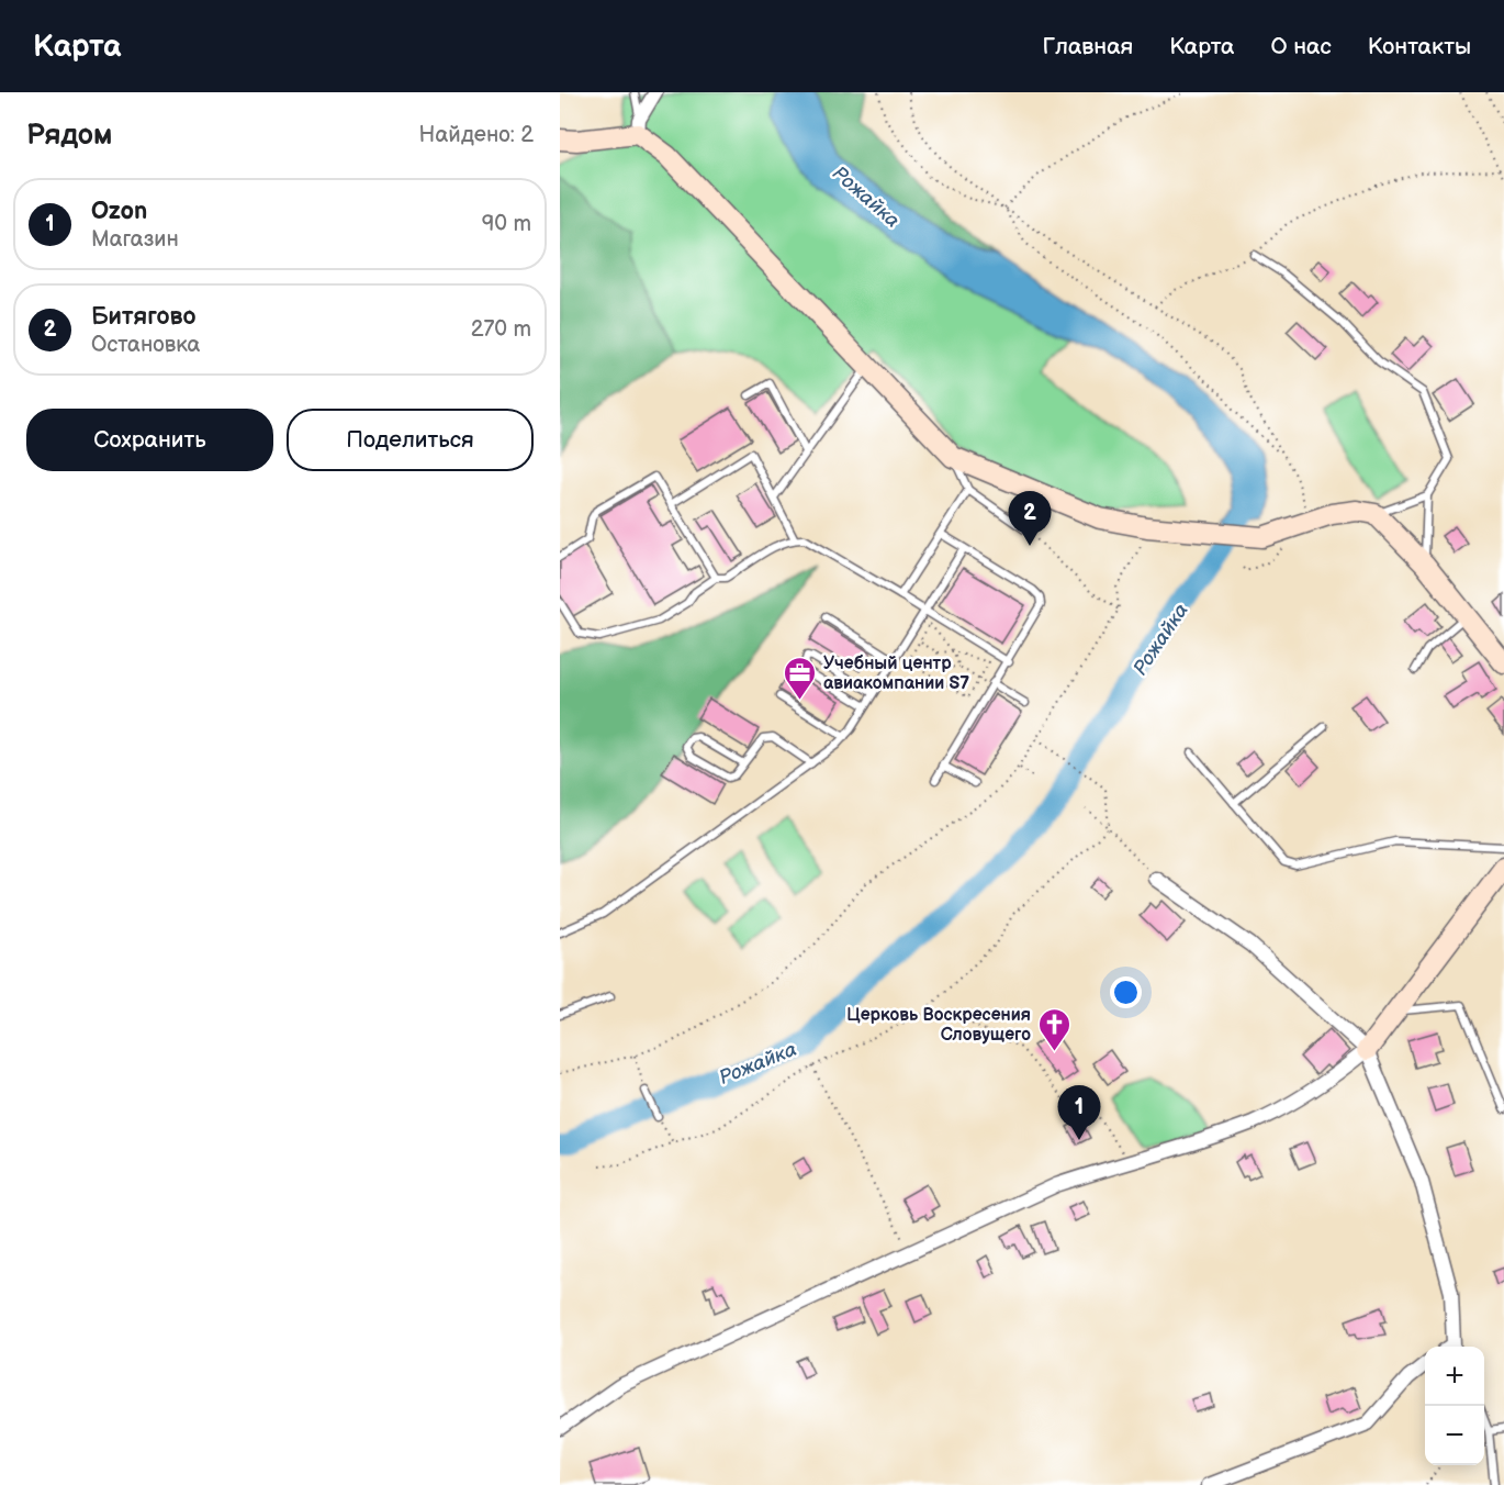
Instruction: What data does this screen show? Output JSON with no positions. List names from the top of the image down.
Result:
{
  "water": ["Рожайка"],
  "places": {
    "office": ["Учебный центр авиакомпании S7"],
    "church": ["Церковь Воскресения Словущего"]
  },
  "page": {
    "header": "Карта",
    "nav": [
      "Главная",
      "Карта",
      "О нас",
      "Контакты"
    ],
    "heading": ["Рядом", "Найдено: 2"],
    "list": [
      {
        "mark": "1",
        "name": "Ozon",
        "note": "Магазин",
        "value": "90 m"
      },
      {
        "mark": "2",
        "name": "Битягово",
        "note": "Остановка",
        "value": "270 m"
      }
    ],
    "buttons": ["Сохранить", "Поделиться"],
    "pins": ["2", "1"],
    "map_buttons": ["+", "−"]
  }
}
